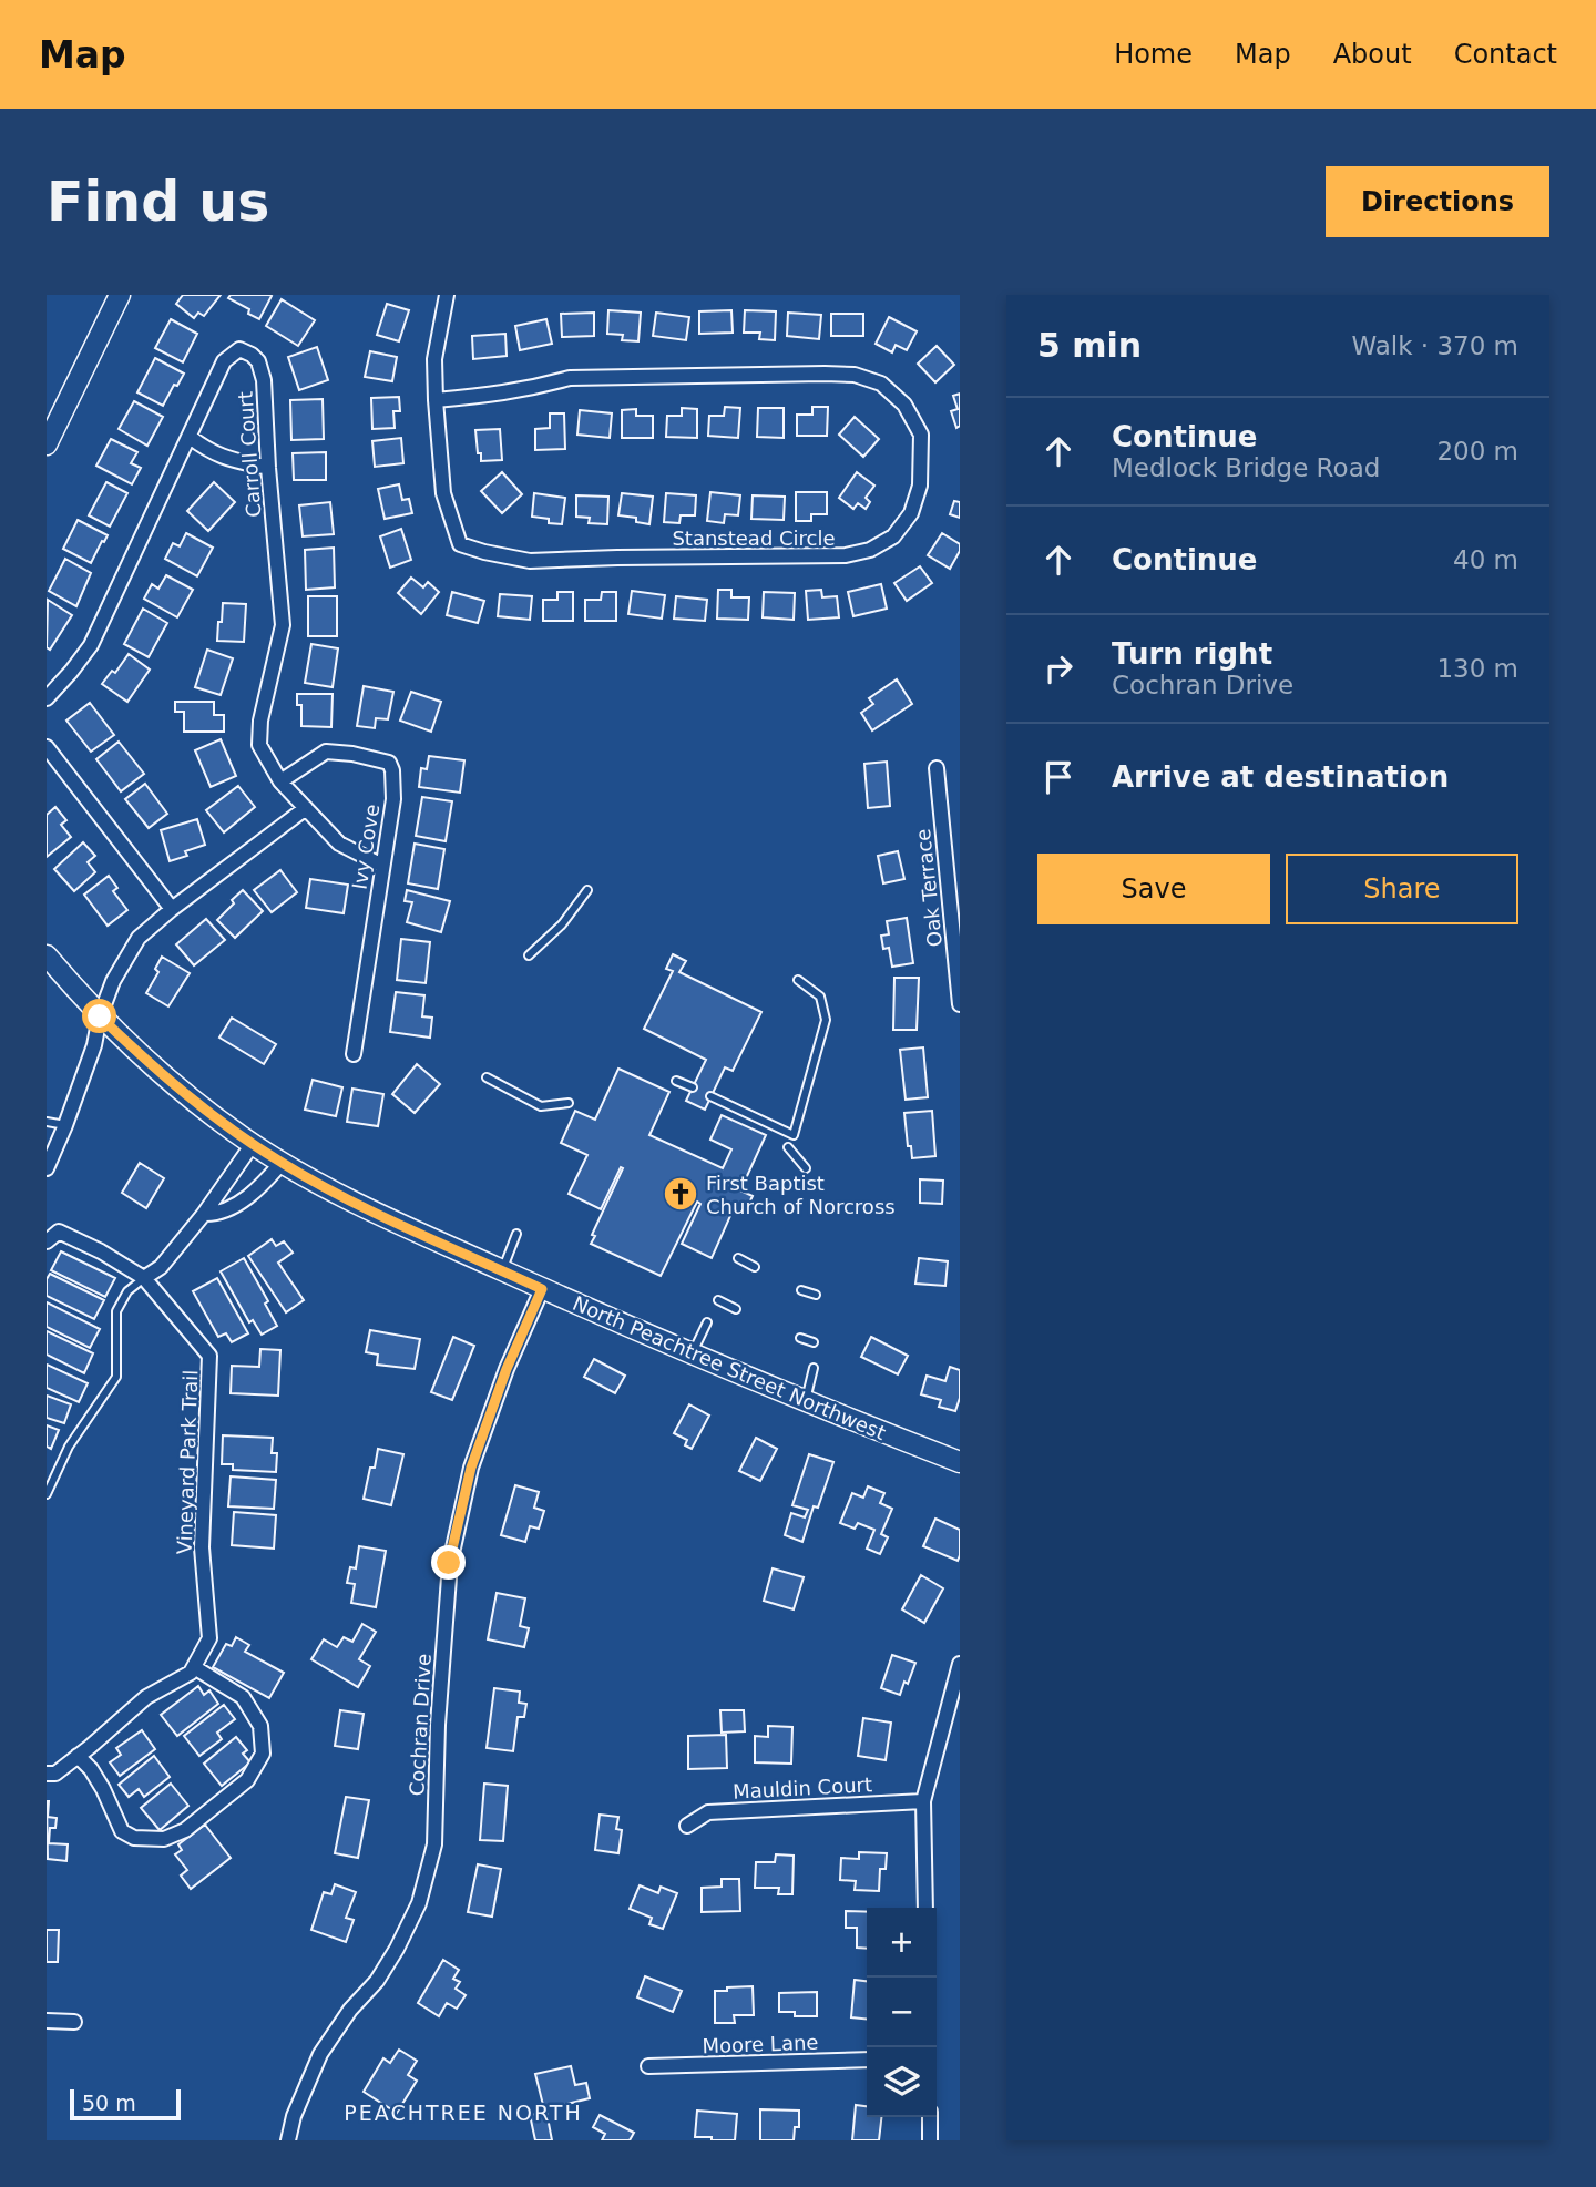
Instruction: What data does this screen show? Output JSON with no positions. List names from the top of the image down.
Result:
{
  "streets": {
    "street": [
      "Carroll Court",
      "Stanstead Circle",
      "Ivy Cove",
      "Oak Terrace",
      "North Peachtree Street Northwest",
      "Vineyard Park Trail",
      "Cochran Drive",
      "Mauldin Court",
      "Moore Lane"
    ]
  },
  "crossings": [
    ["Carroll Court", "Ivy Cove"],
    ["North Peachtree Street Northwest", "Cochran Drive"]
  ],
  "districts": ["PEACHTREE NORTH"],
  "places": {
    "church": ["First Baptist Church of Norcross"]
  },
  "scale_bar": "50 m",
  "page": {
    "header": "Map",
    "nav": [
      "Home",
      "Map",
      "About",
      "Contact"
    ],
    "buttons": [
      "Directions",
      ["Save", "Share"]
    ],
    "title": "Find us",
    "heading": ["5 min", "Walk · 370 m"],
    "list": [
      ["Continue", "Medlock Bridge Road", "200 m"],
      ["Continue", "40 m"],
      ["Turn right", "Cochran Drive", "130 m"],
      "Arrive at destination"
    ],
    "map_buttons": ["+", "−"],
    "scale": "50 m"
  }
}
